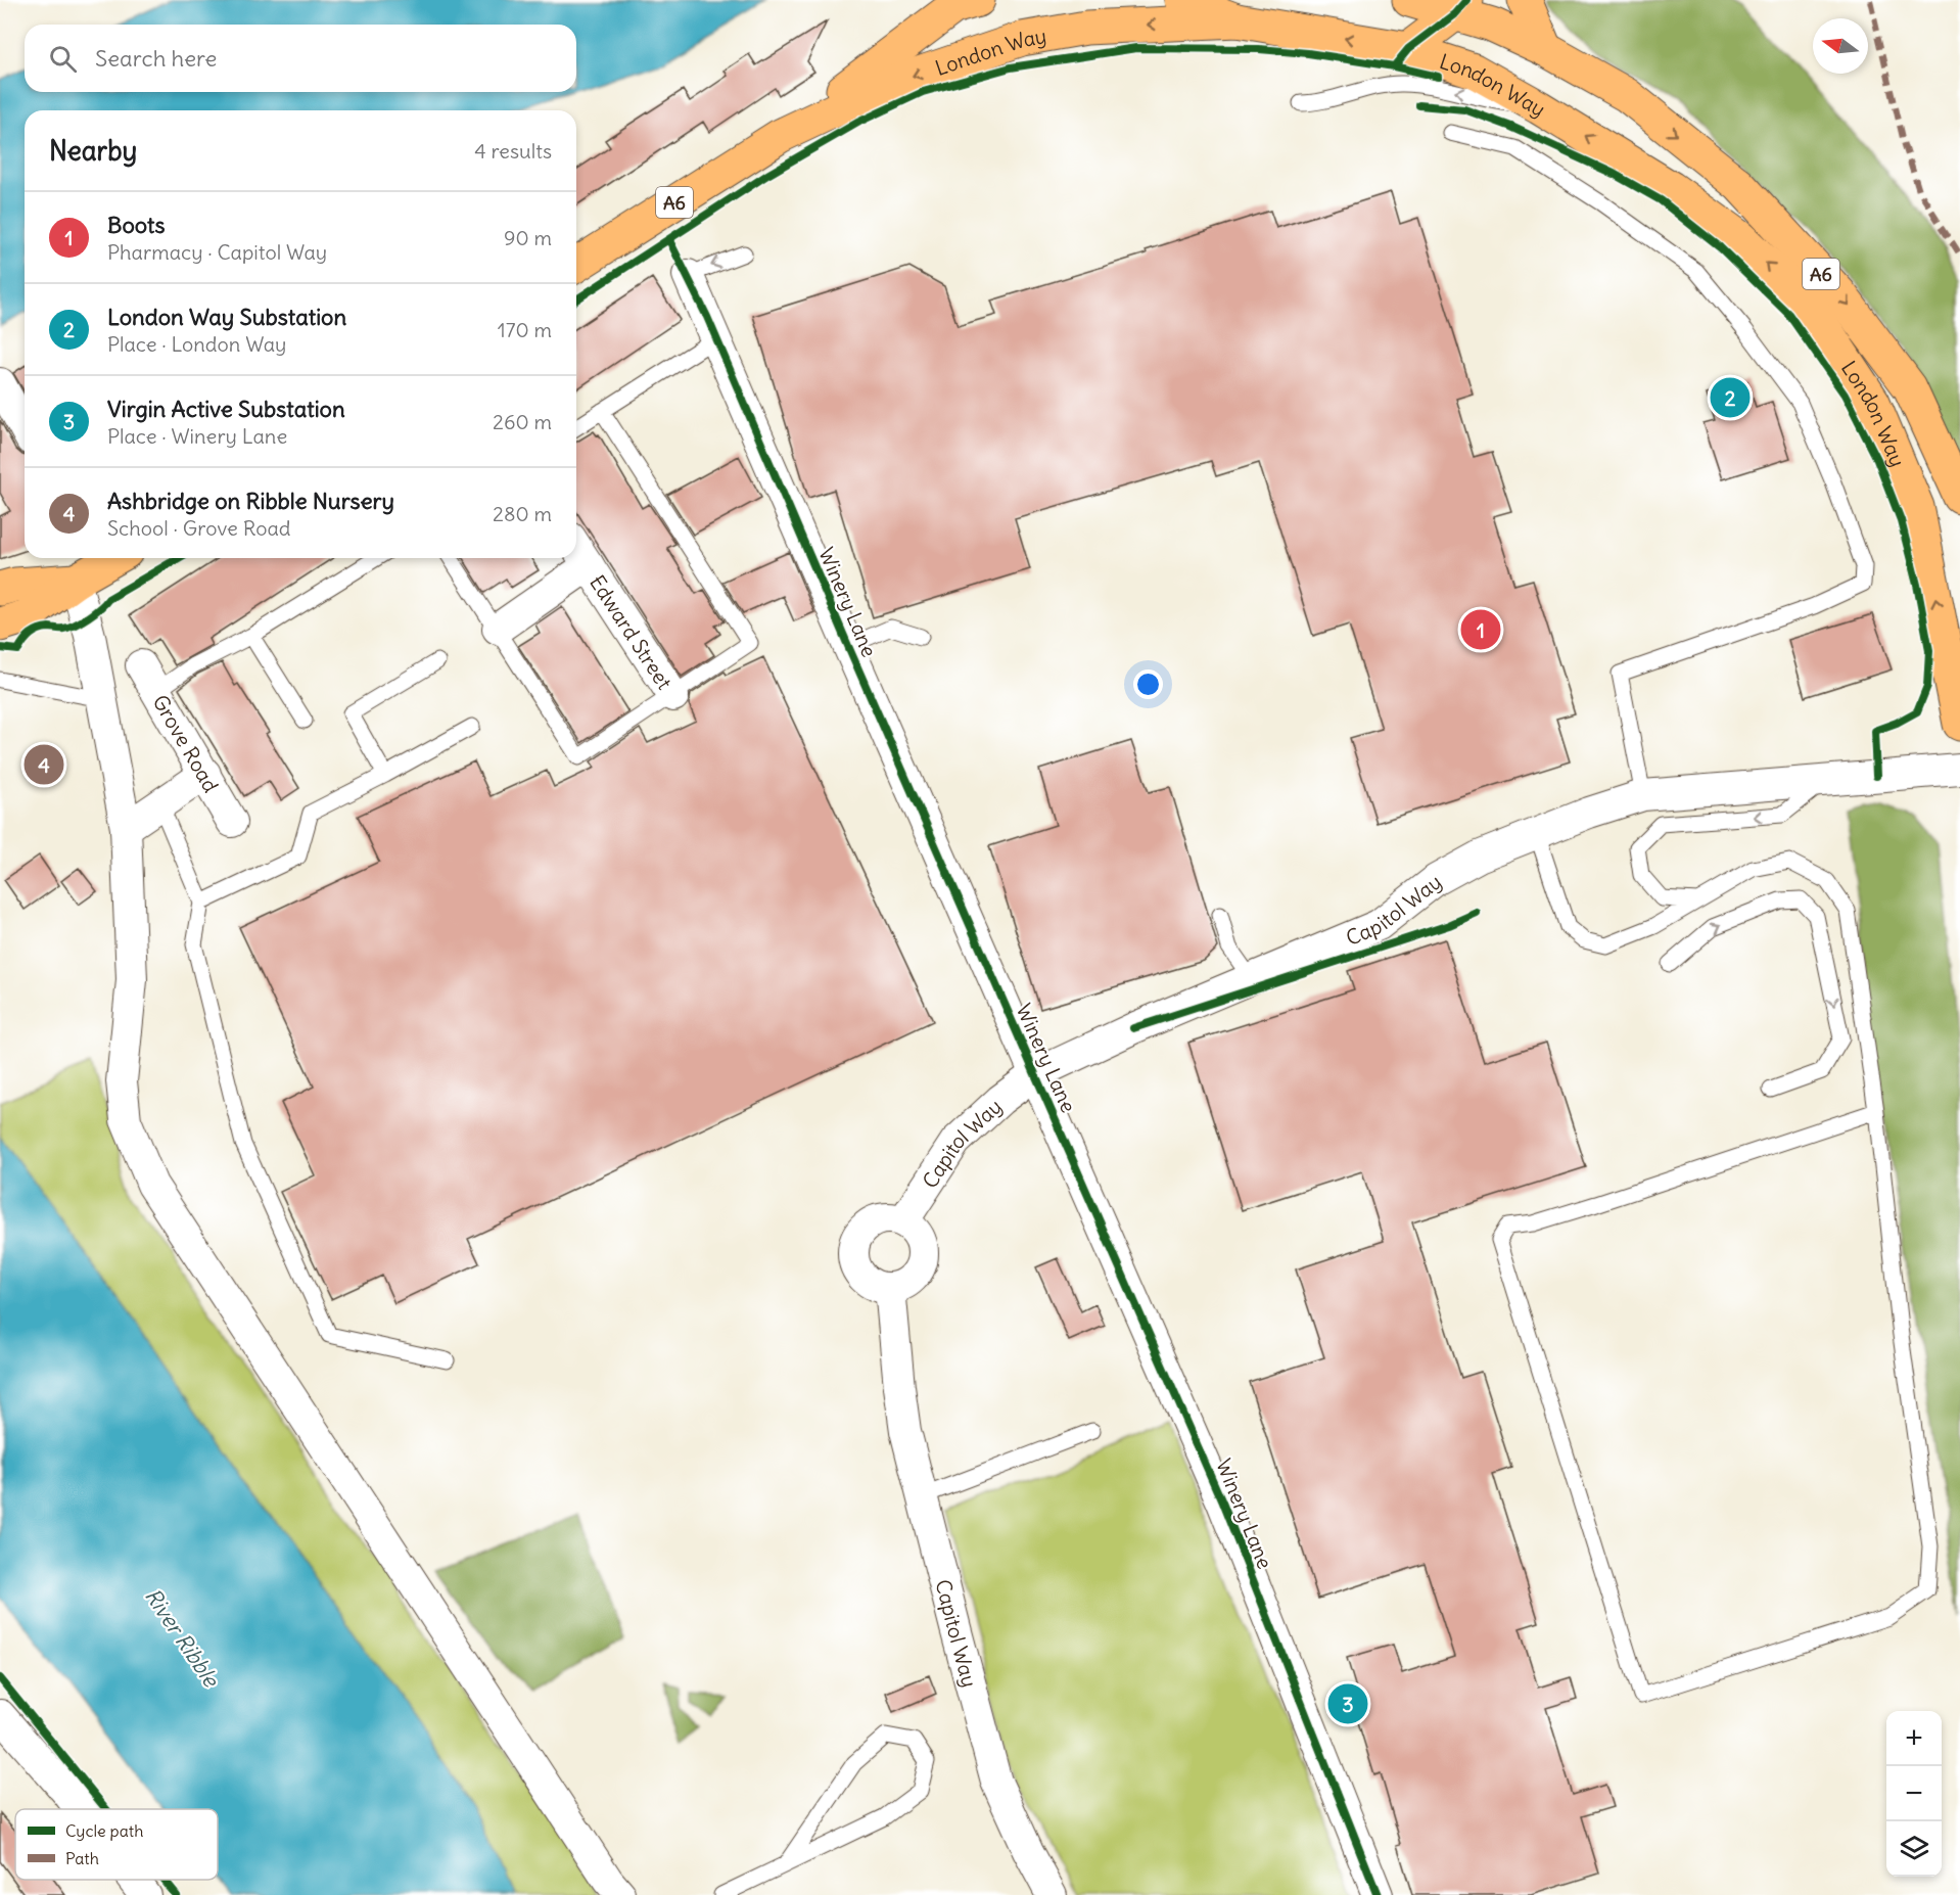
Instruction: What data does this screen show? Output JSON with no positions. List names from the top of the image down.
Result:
{
  "streets": {
    "main road": ["London Way", "A6"],
    "street": [
      "Winery Lane",
      "Edward Street",
      "Grove Road",
      "Capitol Way"
    ]
  },
  "crossings": [
    ["London Way", "A6"],
    ["Winery Lane", "Capitol Way"]
  ],
  "water": ["River Ribble"],
  "legend": ["Cycle path", "Path"],
  "north": "left",
  "page": {
    "search": "Search here",
    "heading": ["Nearby", "4 results"],
    "list": [
      {
        "mark": "1",
        "name": "Boots",
        "note": "Pharmacy · Capitol Way",
        "value": "90 m"
      },
      {
        "mark": "2",
        "name": "London Way Substation",
        "note": "Place · London Way",
        "value": "170 m"
      },
      {
        "mark": "3",
        "name": "Virgin Active Substation",
        "note": "Place · Winery Lane",
        "value": "260 m"
      },
      {
        "mark": "4",
        "name": "Ashbridge on Ribble Nursery",
        "note": "School · Grove Road",
        "value": "280 m"
      }
    ],
    "pins": [
      "2",
      "1",
      "4",
      "3"
    ],
    "map_buttons": ["+", "−"]
  }
}
